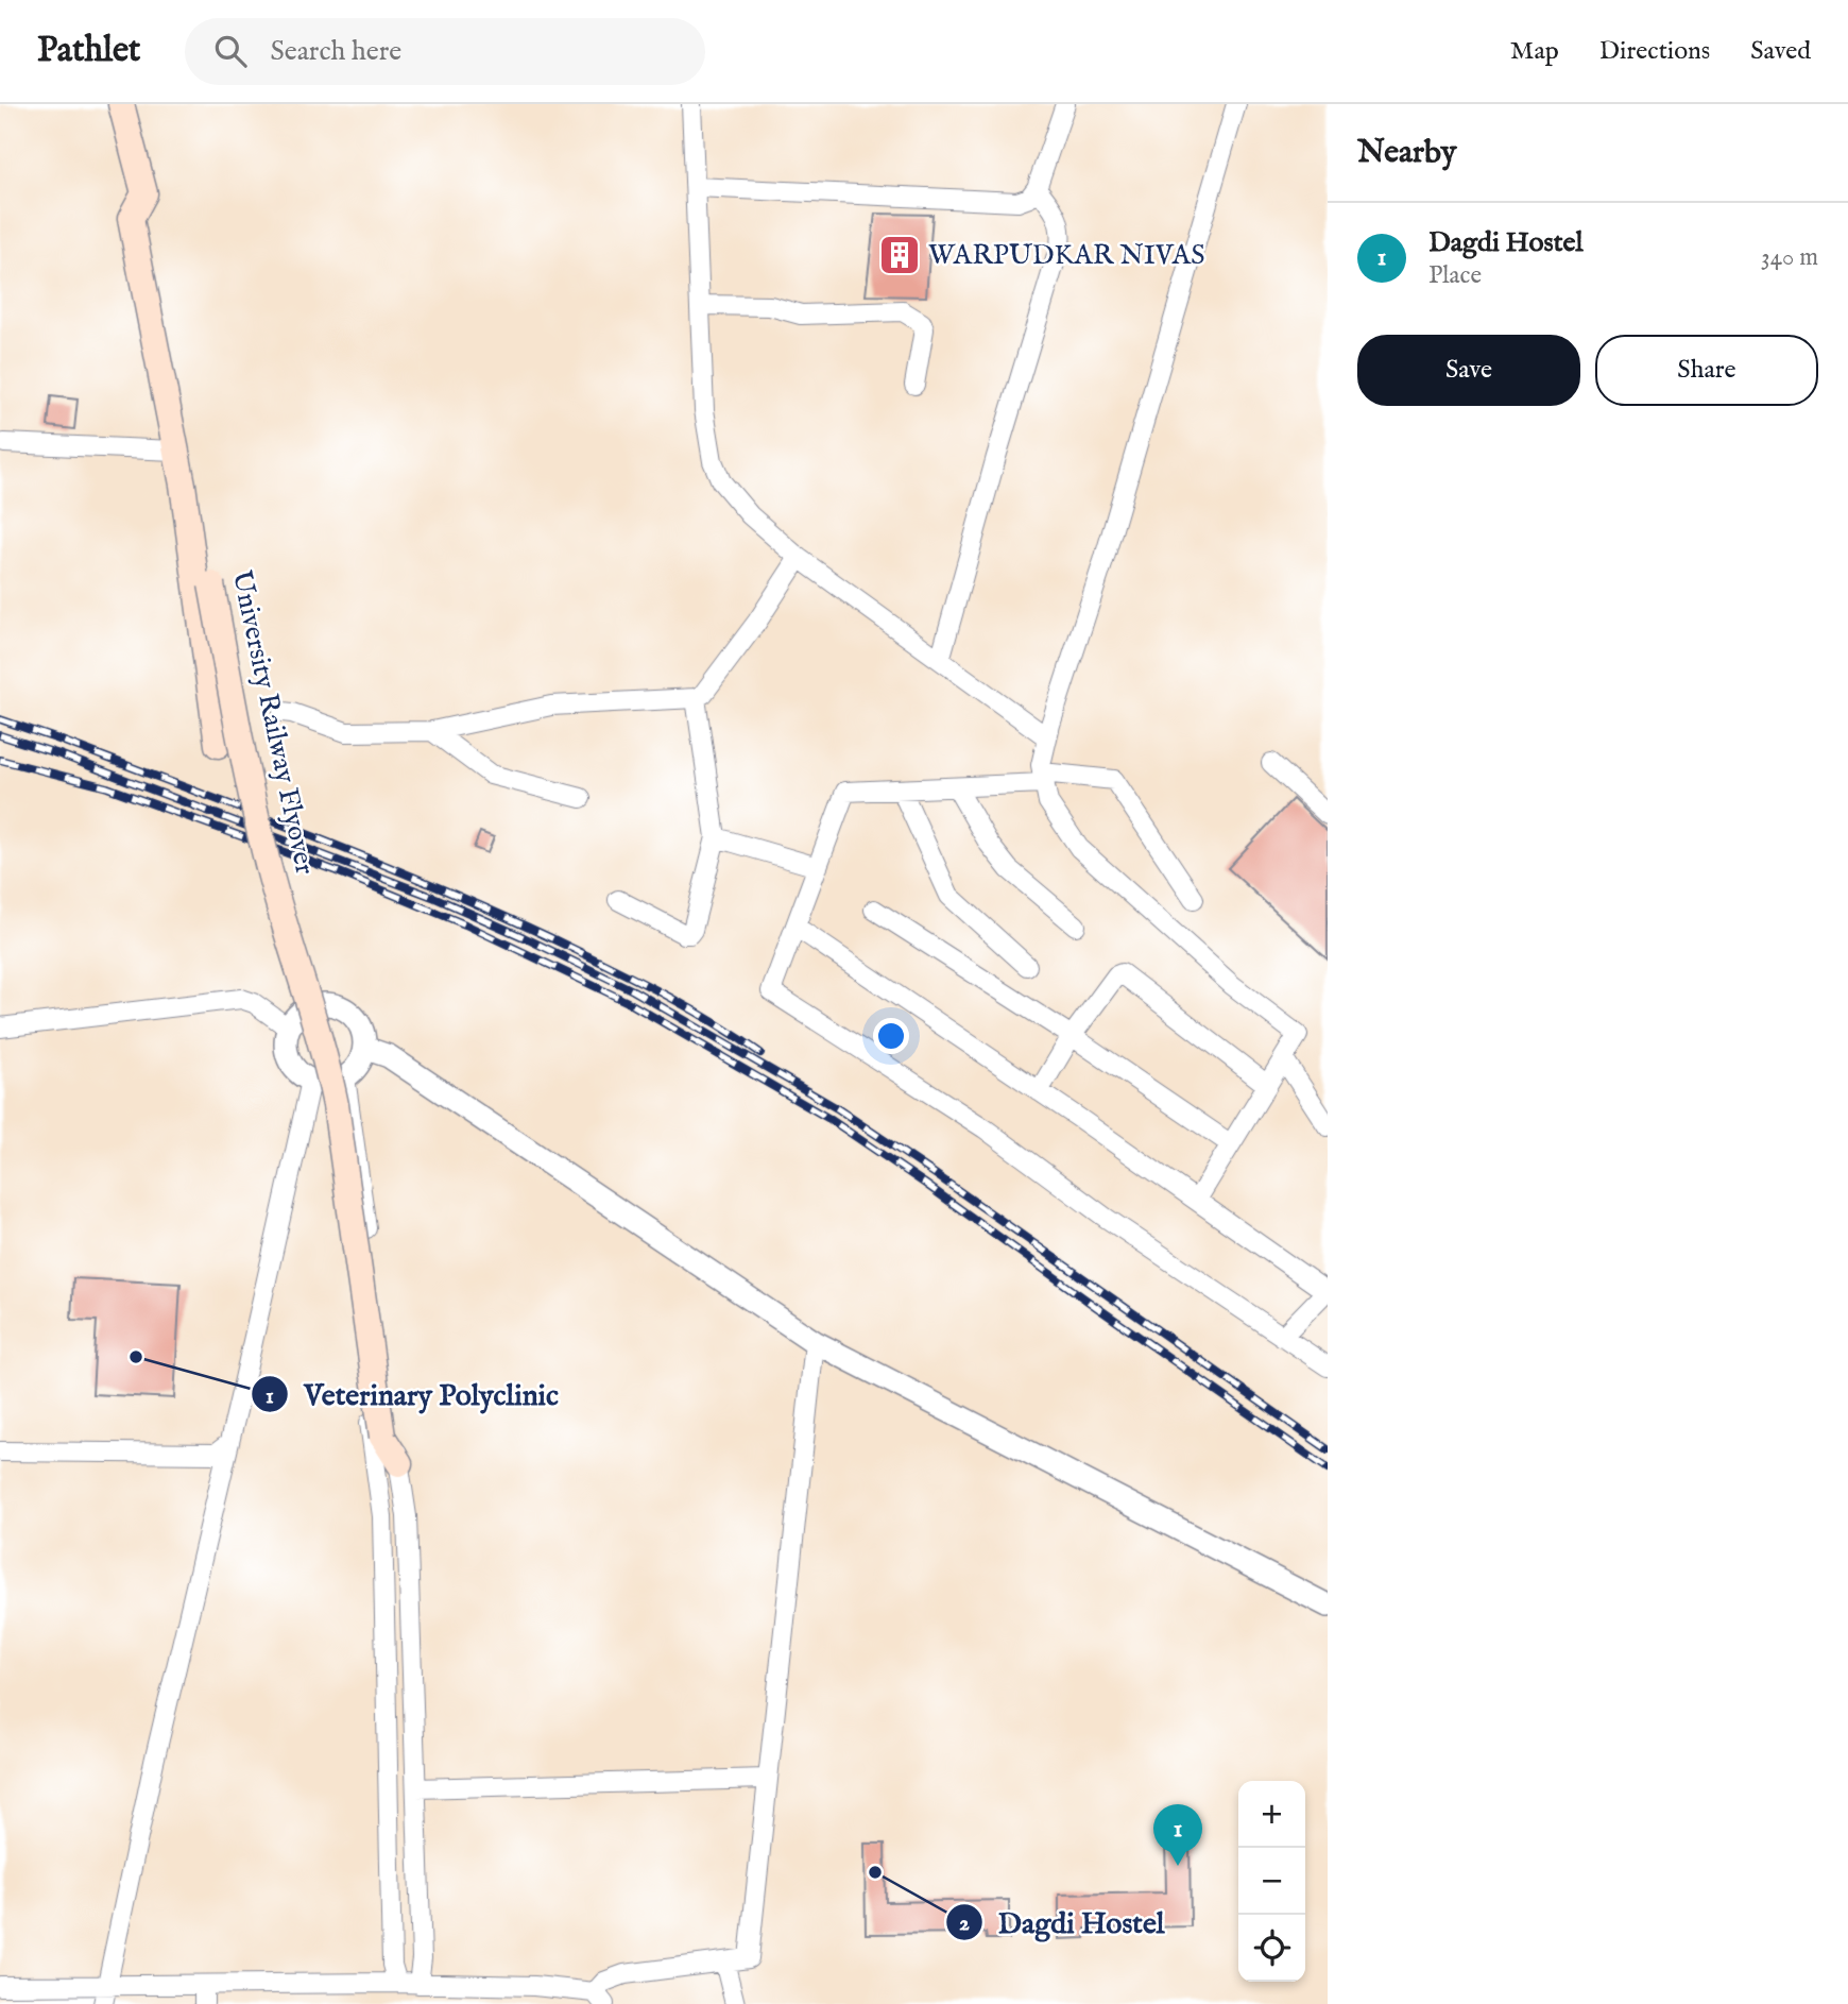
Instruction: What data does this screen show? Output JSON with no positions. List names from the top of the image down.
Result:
{
  "streets": {
    "main road": ["University Railway Flyover"]
  },
  "places": {
    "building": ["WARPUDKAR NIVAS"],
    "other": ["Veterinary Polyclinic", "Dagdi Hostel"]
  },
  "page": {
    "header": "Pathlet",
    "search": "Search here",
    "nav": ["Map", "Directions", "Saved"],
    "heading": "Nearby",
    "list": [
      {
        "mark": "1",
        "name": "Dagdi Hostel",
        "note": "Place",
        "value": "340 m"
      }
    ],
    "buttons": ["Save", "Share"],
    "map_buttons": ["+", "−"],
    "pins": "1"
  }
}
